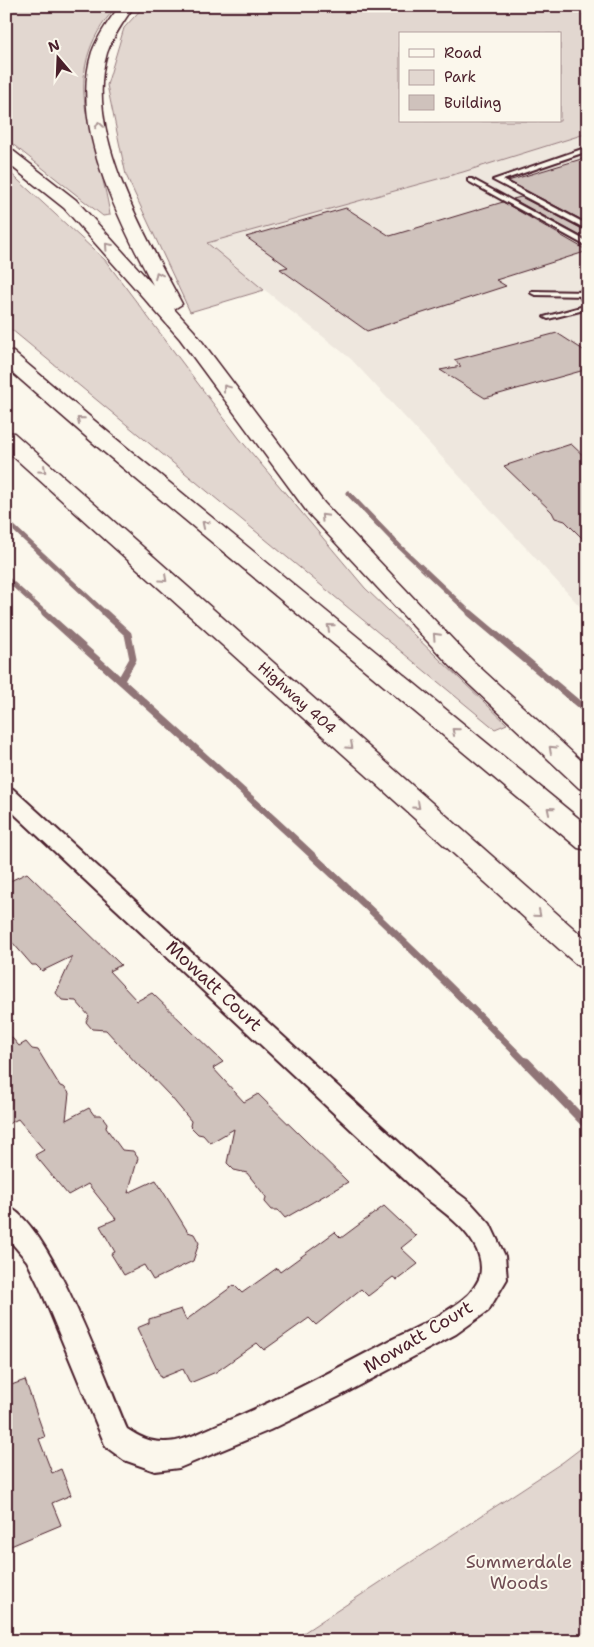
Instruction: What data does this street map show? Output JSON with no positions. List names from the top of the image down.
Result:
{
  "streets": {
    "highway": ["Highway 404"],
    "street": ["Mowatt Court"]
  },
  "parks": ["Summerdale Woods"],
  "legend": ["Road", "Park", "Building"],
  "north": "top"
}
